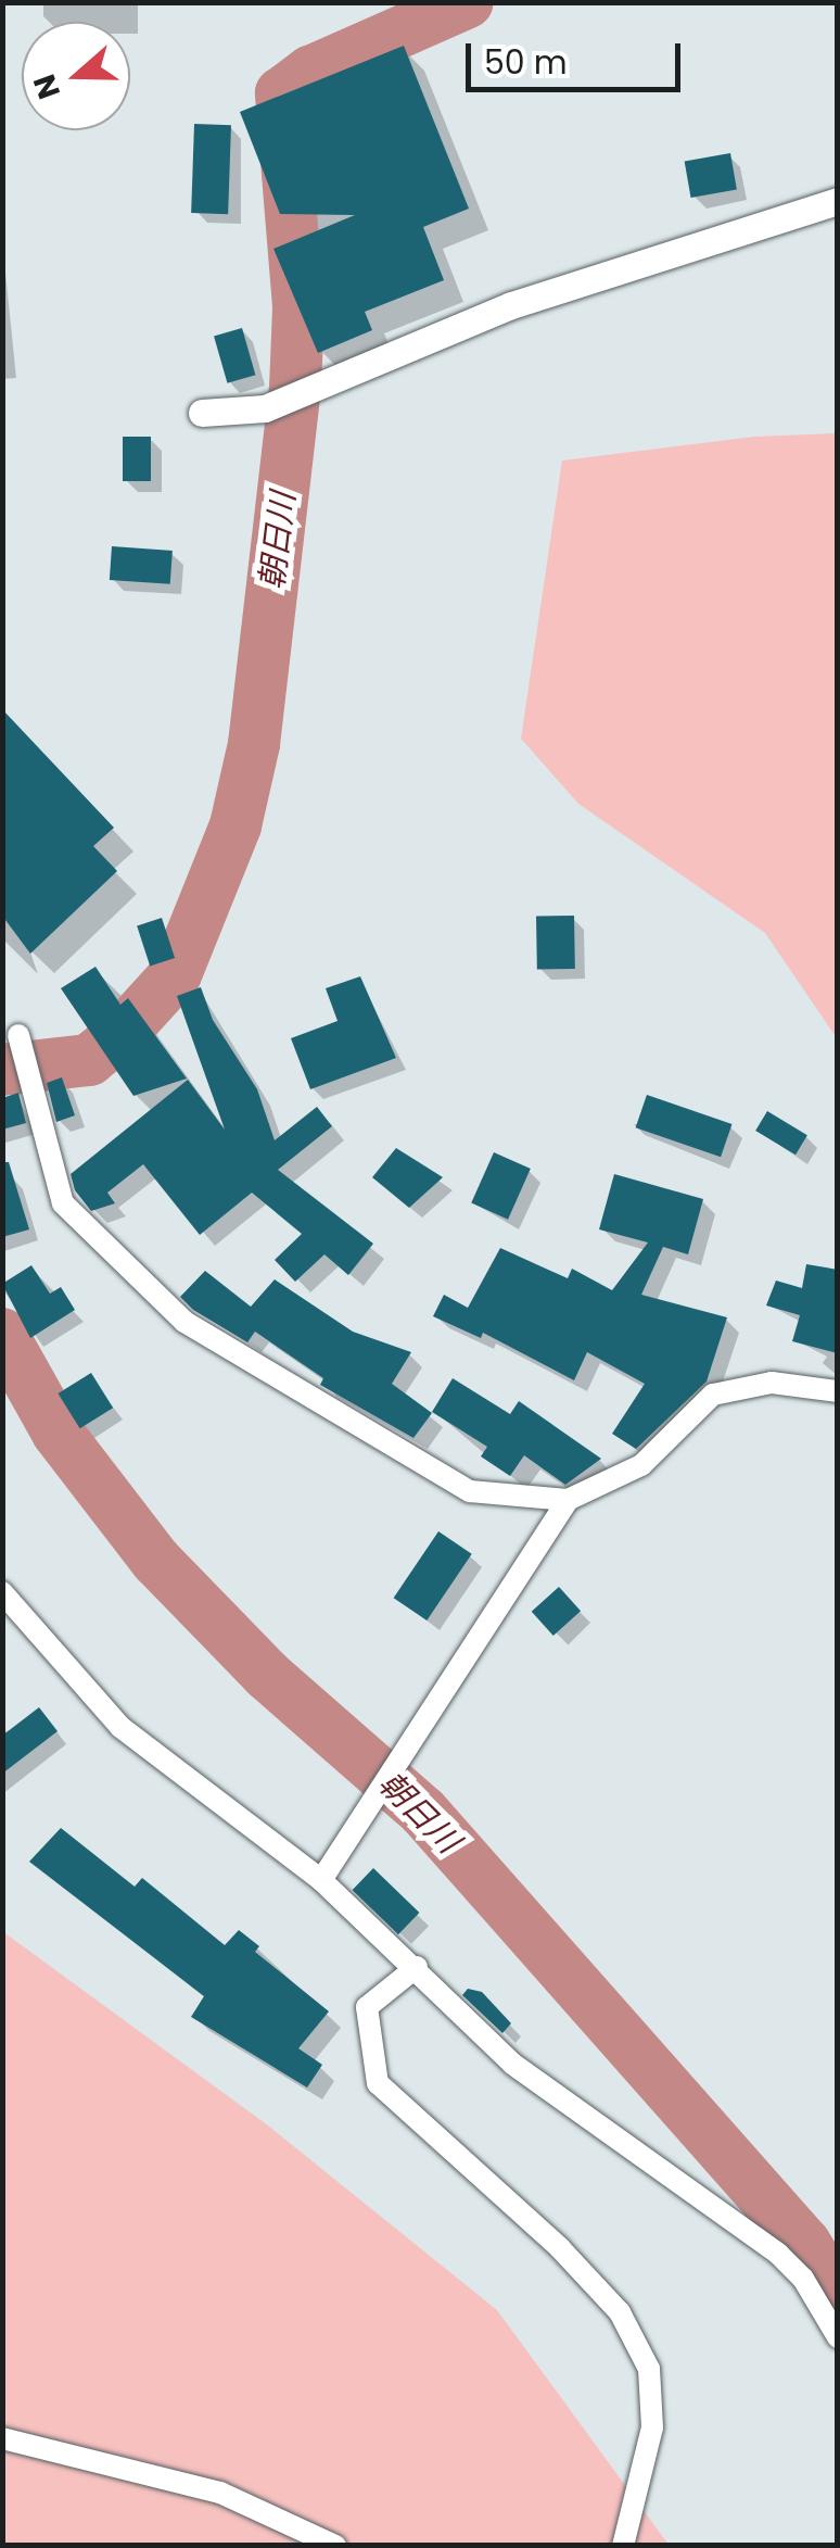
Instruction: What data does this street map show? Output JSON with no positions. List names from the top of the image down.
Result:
{
  "water": ["朝日川"],
  "scale_bar": "50 m",
  "north": "left"
}
